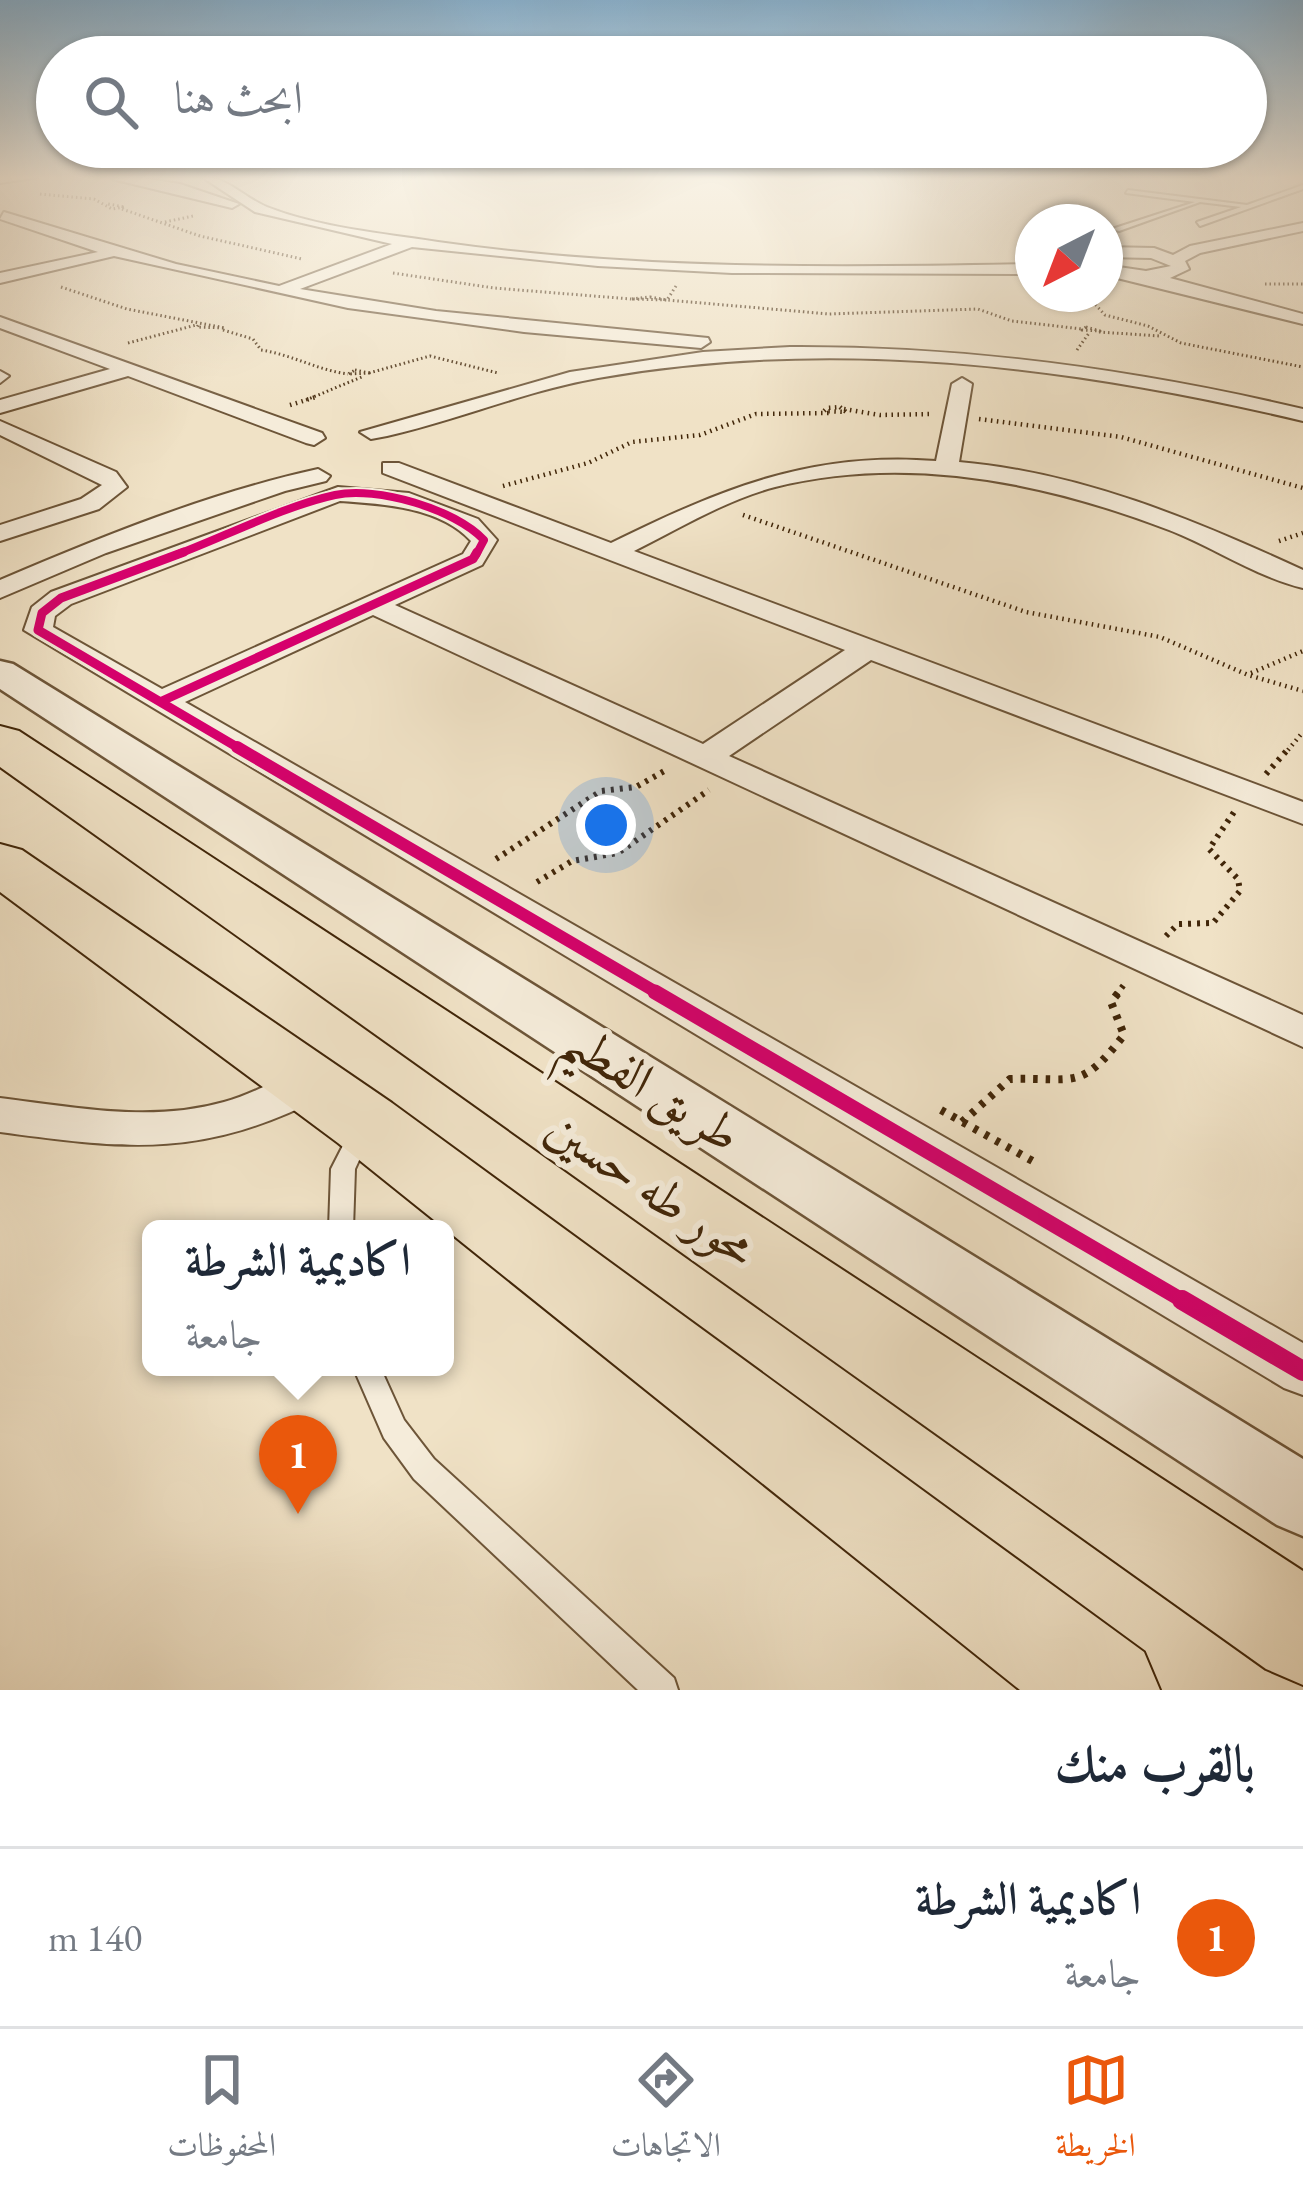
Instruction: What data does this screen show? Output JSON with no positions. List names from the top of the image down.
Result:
{
  "streets": {
    "main road": ["محور طه حسين"],
    "street": ["طريق الفطيم"]
  },
  "north": "bottom left",
  "page": {
    "search": "ابحث هنا",
    "popup": ["اكاديمية الشرطة", "جامعة"],
    "pins": "1",
    "heading": "بالقرب منك",
    "list": [
      {
        "mark": "1",
        "name": "اكاديمية الشرطة",
        "note": "جامعة",
        "value": "140 m"
      }
    ],
    "nav": ["الخريطة", "الاتجاهات", "المحفوظات"]
  }
}
